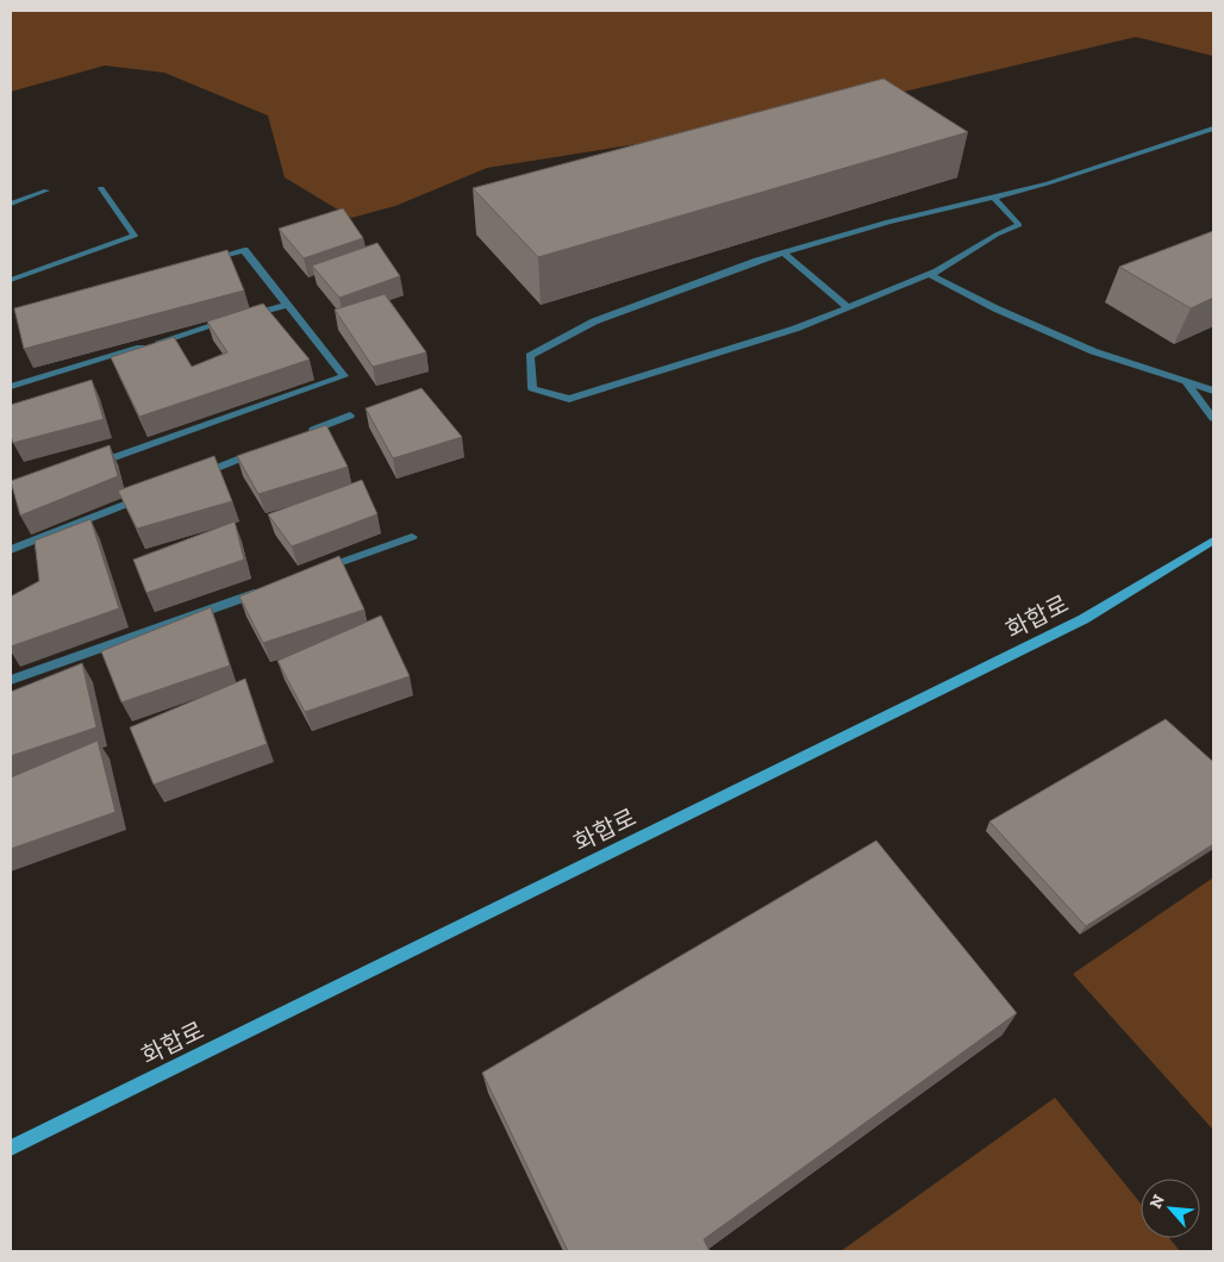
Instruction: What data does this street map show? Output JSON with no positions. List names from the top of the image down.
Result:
{
  "streets": {
    "main road": ["화합로"]
  },
  "north": "top left"
}
